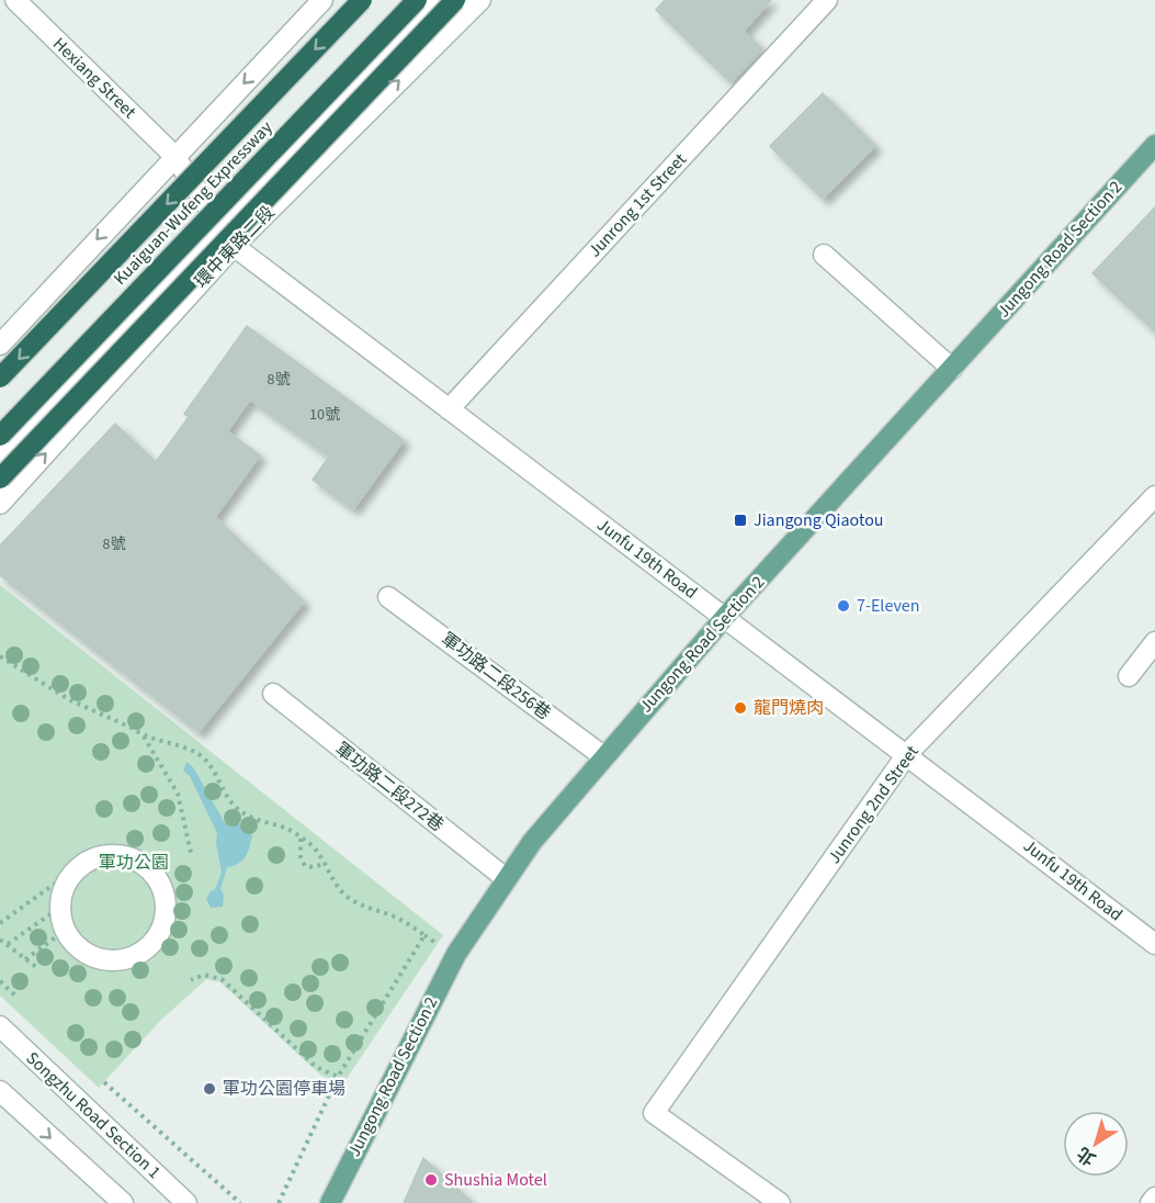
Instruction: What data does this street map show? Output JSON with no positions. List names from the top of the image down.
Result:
{
  "streets": {
    "highway": ["Kuaiguan-Wufeng Expressway"],
    "main road": ["Jungong Road Section 2"],
    "street": [
      "Hexiang Street",
      "Junrong 1st Street",
      "環中東路二段",
      "Junfu 19th Road",
      "軍功路二段256巷",
      "軍功路二段272巷",
      "Junrong 2nd Street",
      "Songzhu Road Section 1"
    ]
  },
  "crossings": [
    ["Hexiang Street", "環中東路二段"],
    ["Hexiang Street", "Junfu 19th Road"],
    ["Junrong 1st Street", "Junfu 19th Road"],
    ["環中東路二段", "Junfu 19th Road"],
    ["Jungong Road Section 2", "Junfu 19th Road"],
    ["Jungong Road Section 2", "軍功路二段256巷"],
    ["Jungong Road Section 2", "軍功路二段272巷"],
    ["Junfu 19th Road", "Junrong 2nd Street"]
  ],
  "parks": ["軍功公園"],
  "places": {
    "transit": ["Jiangong Qiaotou"],
    "other": [
      "7-Eleven",
      "龍門燒肉",
      "軍功公園停車場",
      "Shushia Motel"
    ]
  },
  "house_numbers": ["8號", "10號", "8號"],
  "north": "bottom left"
}
